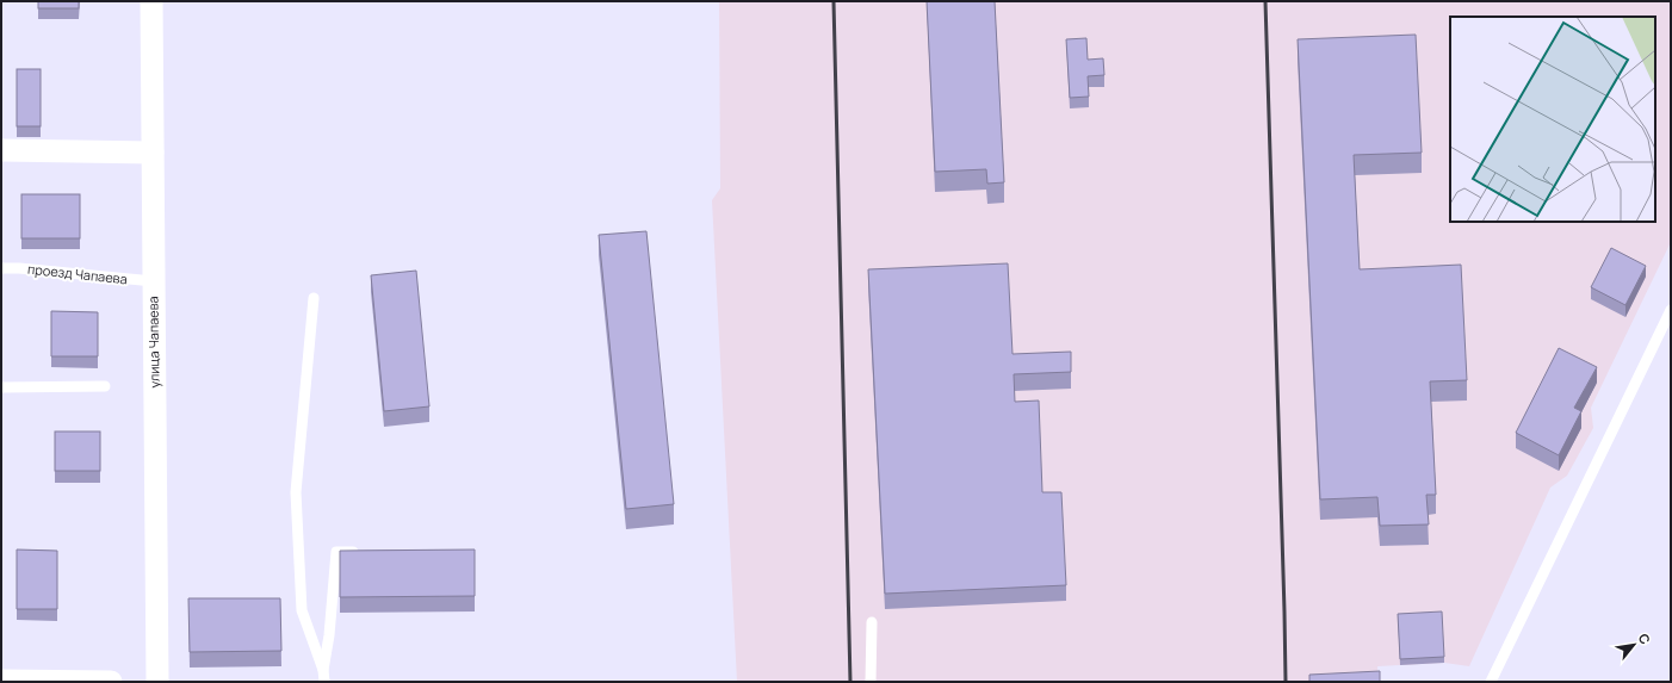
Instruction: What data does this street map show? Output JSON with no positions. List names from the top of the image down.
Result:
{
  "streets": {
    "street": ["улица Чапаева"],
    "lane": ["проезд Чапаева"]
  },
  "crossings": [
    ["проезд Чапаева", "улица Чапаева"]
  ],
  "north": "top right"
}
